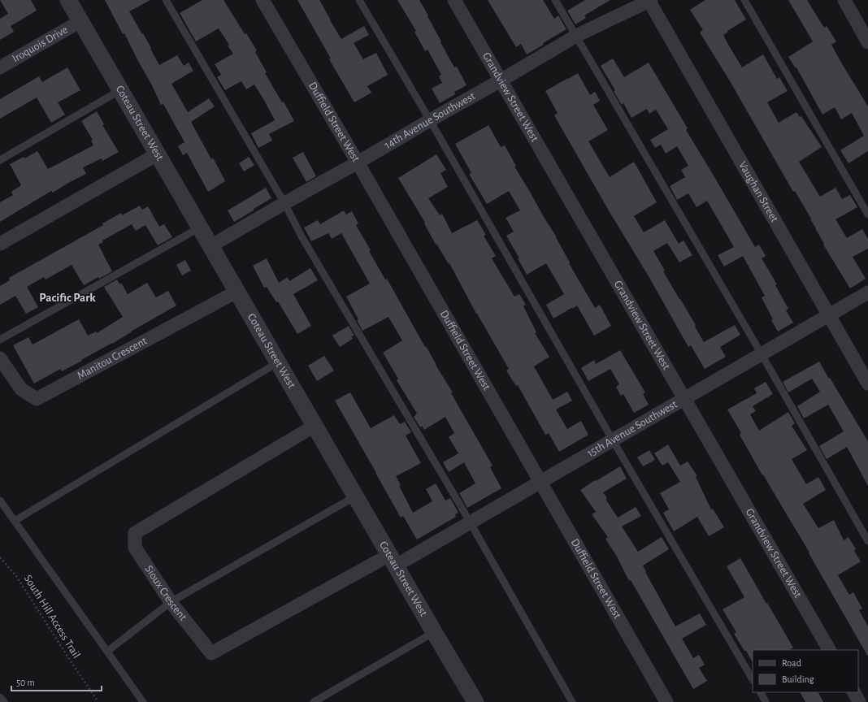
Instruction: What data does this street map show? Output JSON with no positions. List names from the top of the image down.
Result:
{
  "streets": {
    "street": [
      "Iroquois Drive",
      "Grandview Street West",
      "14th Avenue Southwest",
      "Duffield Street West",
      "Coteau Street West",
      "Vaughan Street",
      "Manitou Crescent",
      "15th Avenue Southwest",
      "Sioux Crescent"
    ],
    "path": ["South Hill Access Trail"]
  },
  "crossings": [
    ["Iroquois Drive", "Coteau Street West"],
    ["Grandview Street West", "14th Avenue Southwest"],
    ["Grandview Street West", "15th Avenue Southwest"],
    ["14th Avenue Southwest", "Duffield Street West"],
    ["14th Avenue Southwest", "Coteau Street West"],
    ["14th Avenue Southwest", "Vaughan Street"],
    ["Duffield Street West", "15th Avenue Southwest"],
    ["Coteau Street West", "Manitou Crescent"],
    ["Coteau Street West", "15th Avenue Southwest"],
    ["Coteau Street West", "Sioux Crescent"],
    ["Vaughan Street", "15th Avenue Southwest"],
    ["15th Avenue Southwest", "Sioux Crescent"]
  ],
  "districts": ["Pacific Park"],
  "legend": ["Road", "Building"],
  "scale_bar": "50 m"
}
